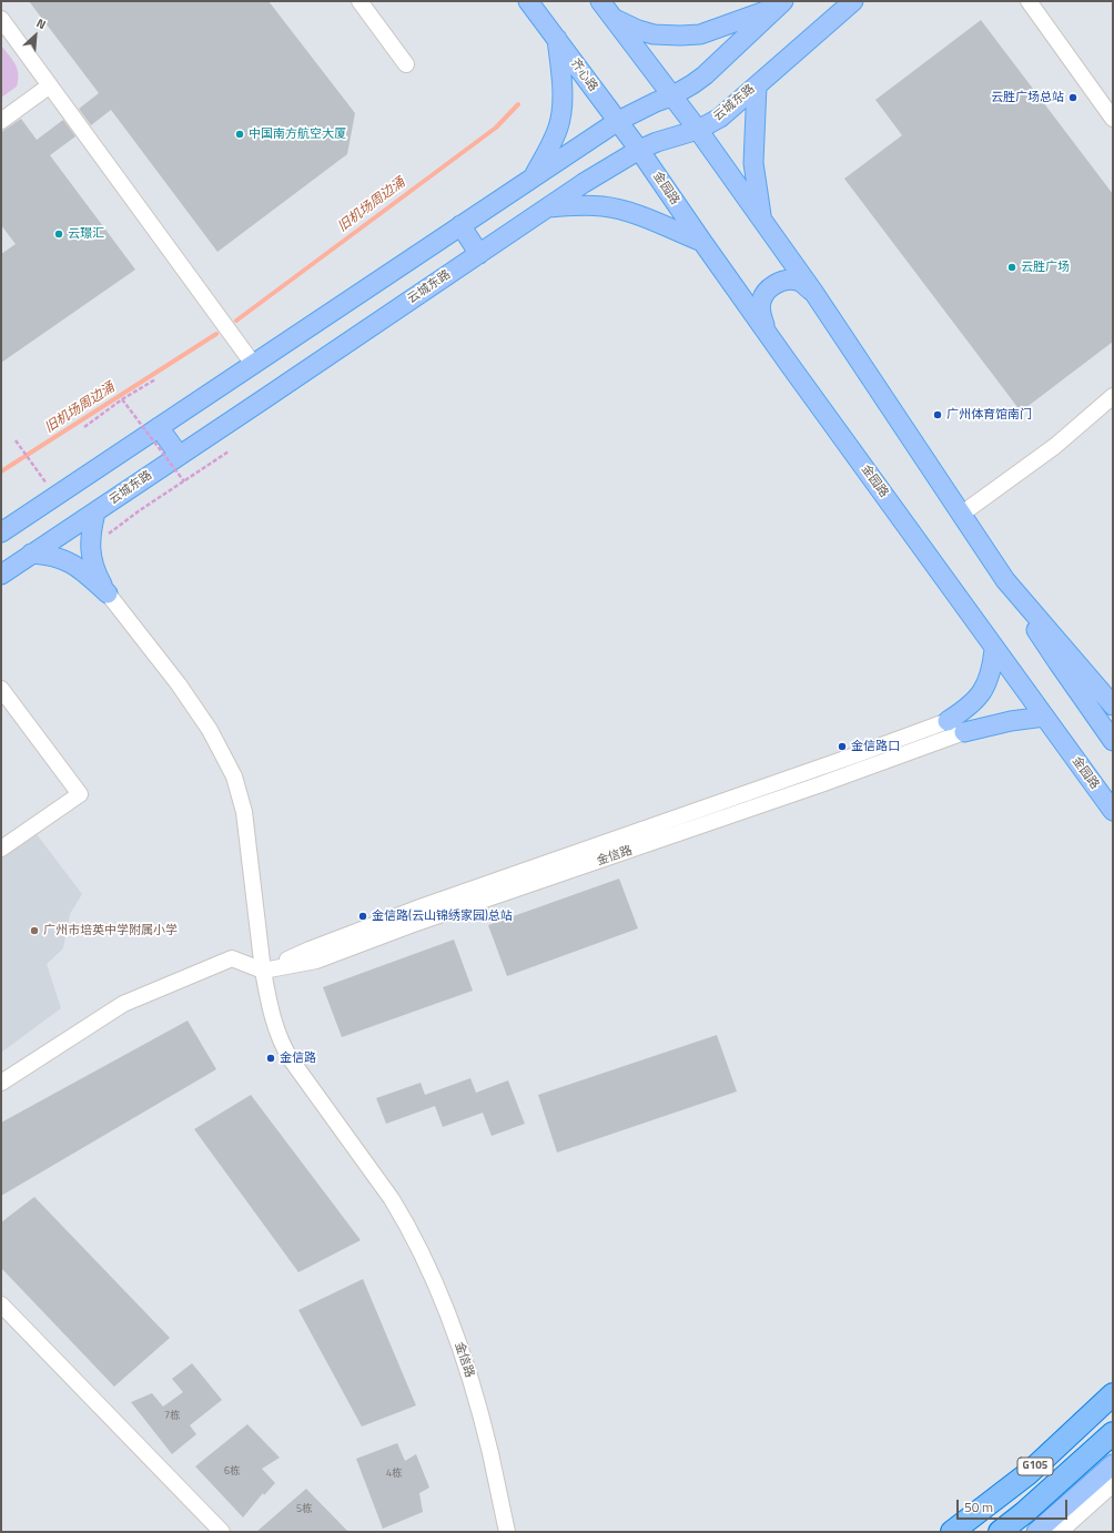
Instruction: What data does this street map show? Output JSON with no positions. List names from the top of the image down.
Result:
{
  "streets": {
    "highway": ["G105"],
    "main road": ["齐心路", "云城东路", "金园路"],
    "street": ["金信路"]
  },
  "crossings": [
    ["齐心路", "云城东路"],
    ["齐心路", "金园路"],
    ["云城东路", "金园路"]
  ],
  "water": ["旧机场周边涌"],
  "places": [
    "云胜广场总站",
    "中国南方航空大厦",
    "云璟汇",
    "云胜广场",
    "广州体育馆南门",
    "金信路口",
    "金信路(云山锦绣家园)总站",
    "广州市培英中学附属小学",
    "金信路"
  ],
  "house_numbers": [
    "7栋",
    "6栋",
    "4栋",
    "5栋"
  ],
  "scale_bar": "50 m",
  "north": "top right"
}
